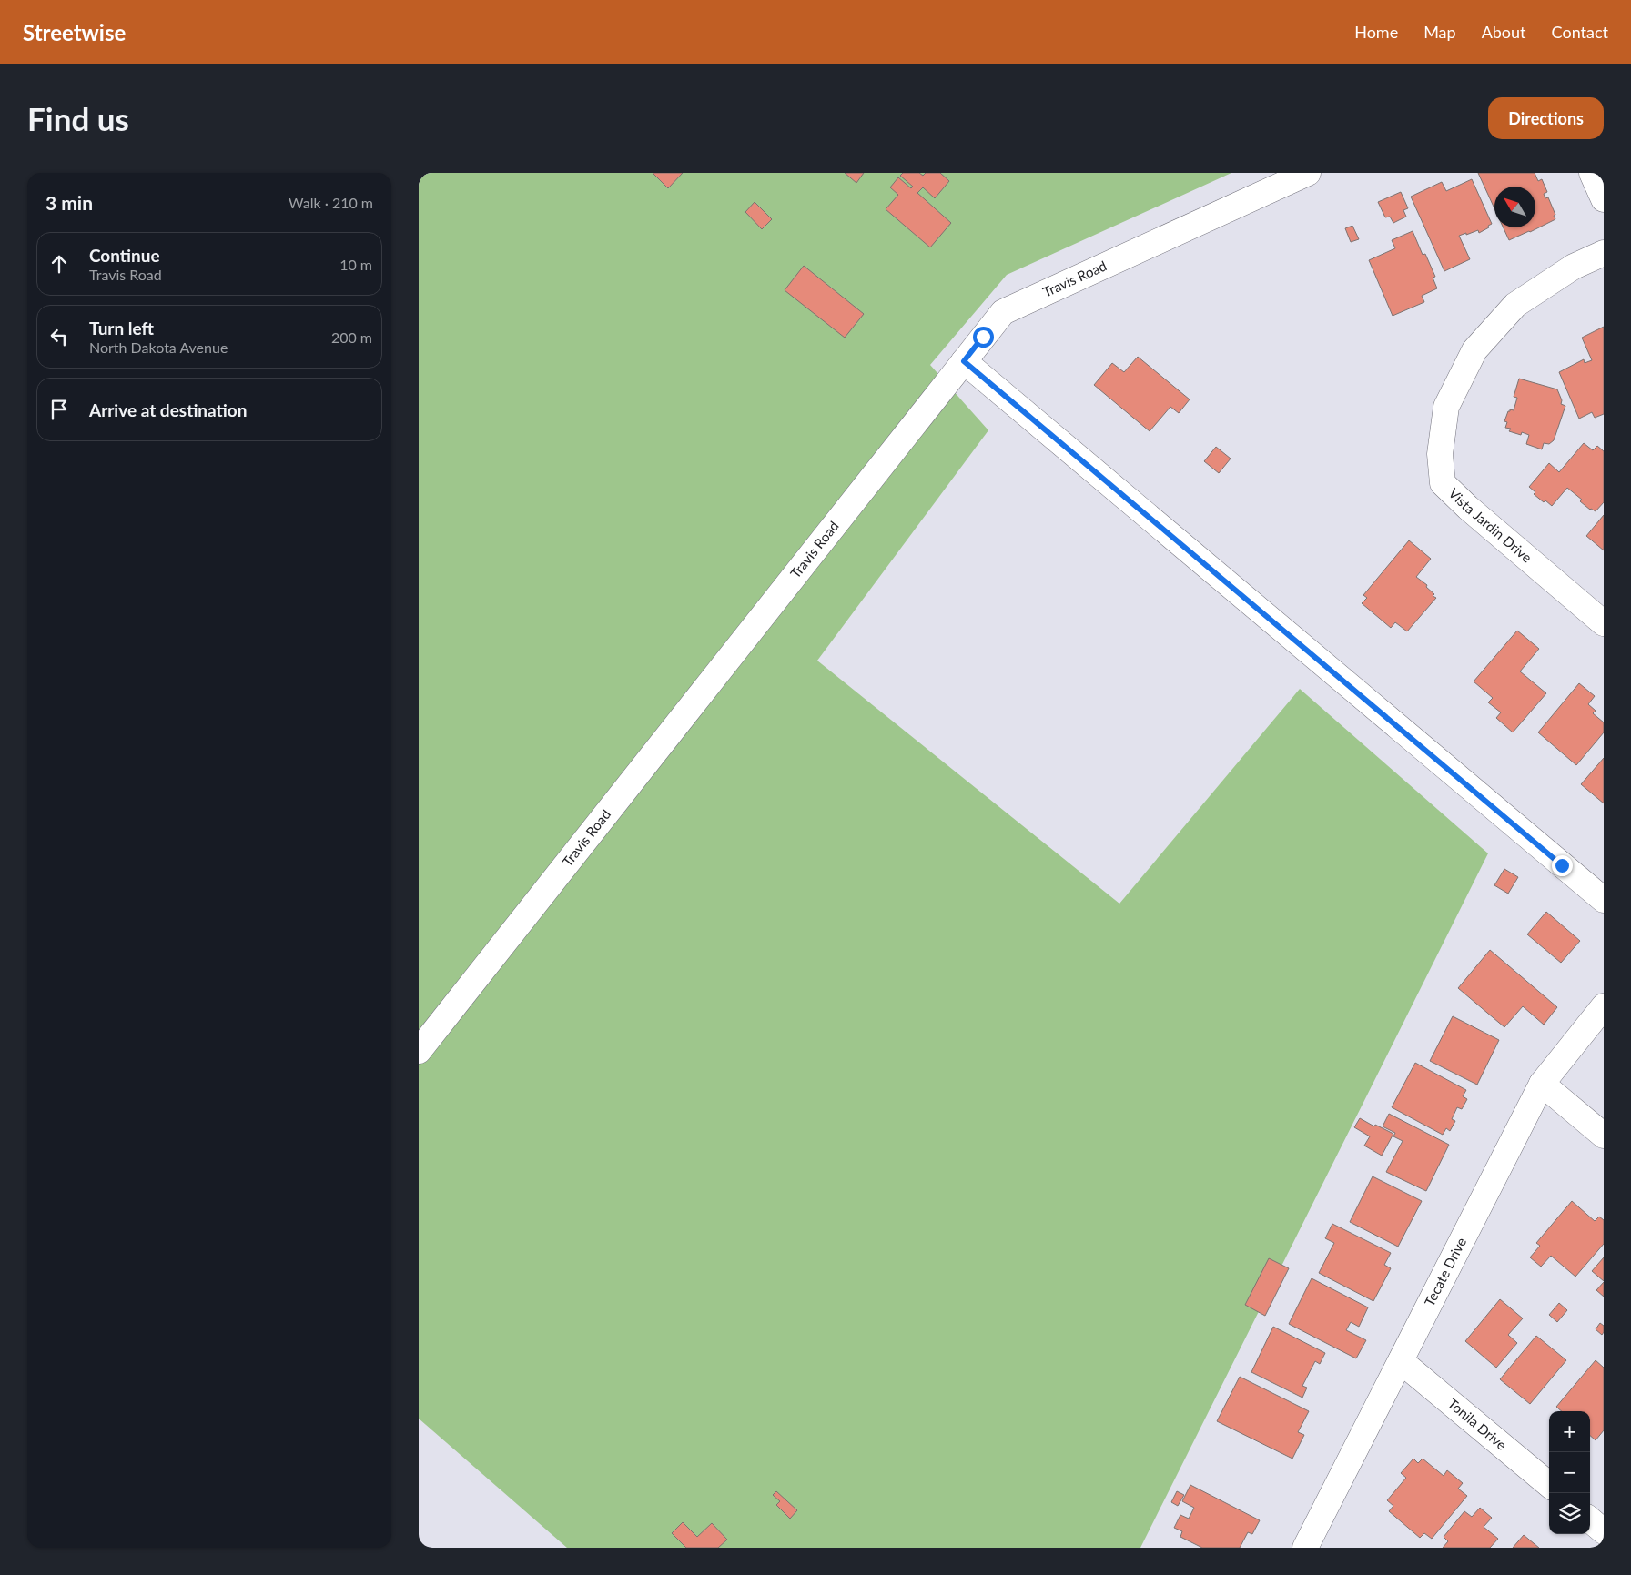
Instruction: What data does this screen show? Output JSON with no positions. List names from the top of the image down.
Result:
{
  "streets": {
    "street": [
      "Travis Road",
      "Vista Jardin Drive",
      "Tecate Drive",
      "Tonila Drive"
    ]
  },
  "crossings": [
    ["Tecate Drive", "Tonila Drive"]
  ],
  "north": "top left",
  "page": {
    "header": "Streetwise",
    "nav": [
      "Home",
      "Map",
      "About",
      "Contact"
    ],
    "buttons": "Directions",
    "title": "Find us",
    "heading": ["3 min", "Walk · 210 m"],
    "list": [
      ["Continue", "Travis Road", "10 m"],
      ["Turn left", "North Dakota Avenue", "200 m"],
      "Arrive at destination"
    ],
    "map_buttons": ["+", "−"]
  }
}
